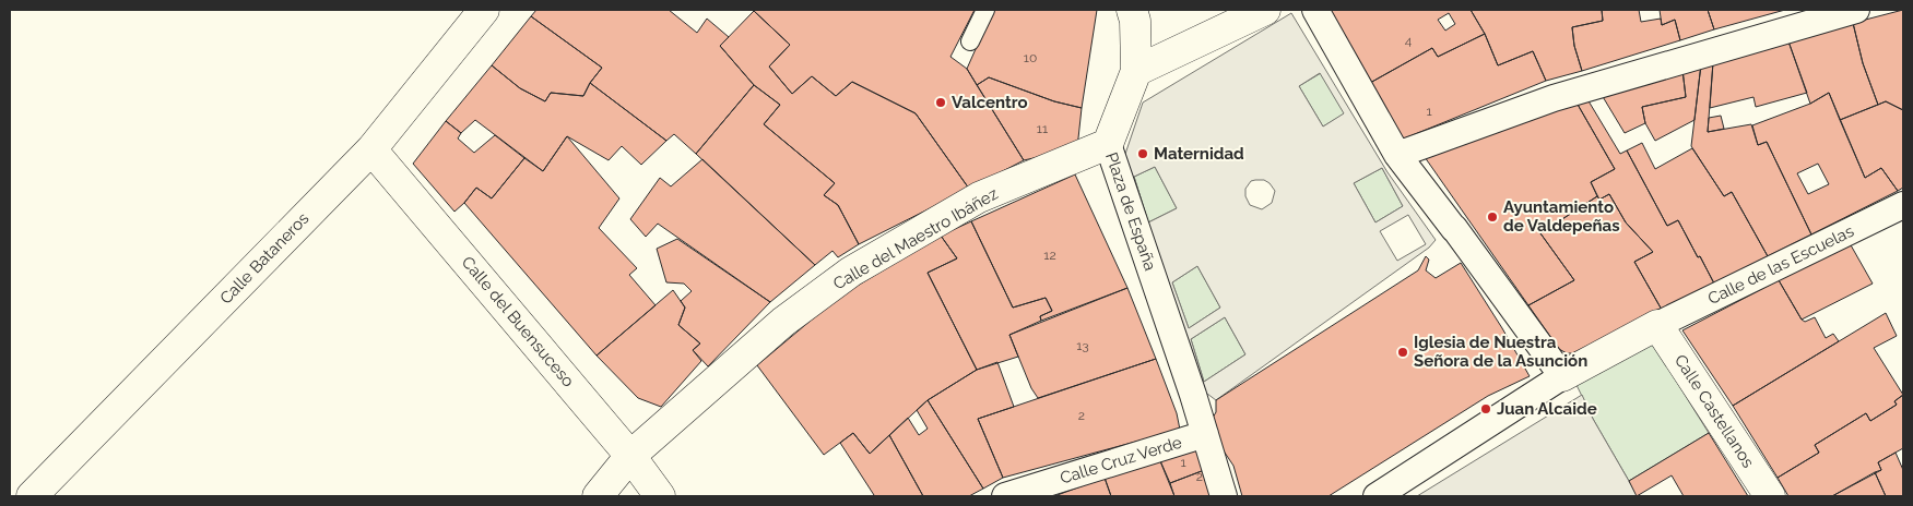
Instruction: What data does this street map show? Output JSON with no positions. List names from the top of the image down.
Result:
{
  "streets": {
    "street": [
      "Plaza de España",
      "Calle del Maestro Ibáñez",
      "Calle Bataneros",
      "Calle de las Escuelas",
      "Calle del Buensuceso",
      "Calle Castellanos",
      "Calle Cruz Verde"
    ]
  },
  "crossings": [
    ["Plaza de España", "Calle del Maestro Ibáñez"],
    ["Plaza de España", "Calle Cruz Verde"],
    ["Calle del Maestro Ibáñez", "Calle del Buensuceso"],
    ["Calle Bataneros", "Calle del Buensuceso"],
    ["Calle de las Escuelas", "Calle Castellanos"]
  ],
  "places": [
    "Valcentro",
    "Maternidad",
    "Ayuntamiento de Valdepeñas",
    "Iglesia de Nuestra Señora de la Asunción",
    "Juan Alcaide"
  ],
  "house_numbers": [
    "4",
    "10",
    "1",
    "11",
    "12",
    "13",
    "2",
    "1",
    "2"
  ]
}
